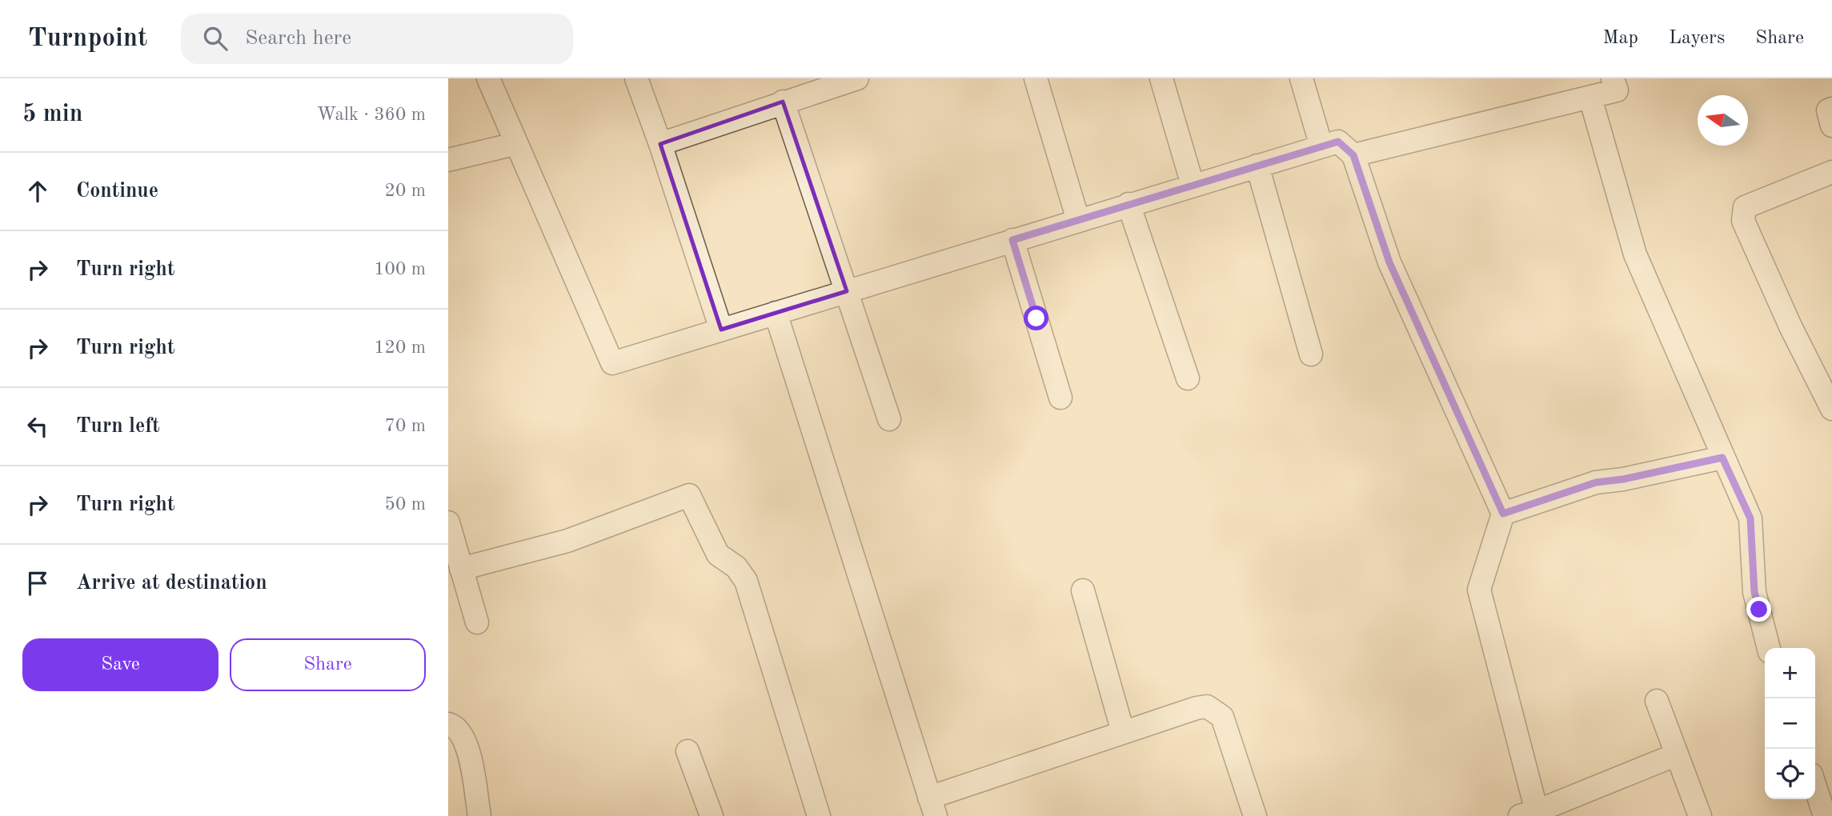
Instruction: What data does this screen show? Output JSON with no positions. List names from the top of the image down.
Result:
{
  "north": "left",
  "page": {
    "header": "Turnpoint",
    "search": "Search here",
    "nav": ["Map", "Layers", "Share"],
    "heading": ["5 min", "Walk · 360 m"],
    "list": [
      ["Continue", "20 m"],
      ["Turn right", "100 m"],
      ["Turn right", "120 m"],
      ["Turn left", "70 m"],
      ["Turn right", "50 m"],
      "Arrive at destination"
    ],
    "buttons": ["Save", "Share"],
    "map_buttons": ["+", "−"]
  }
}
